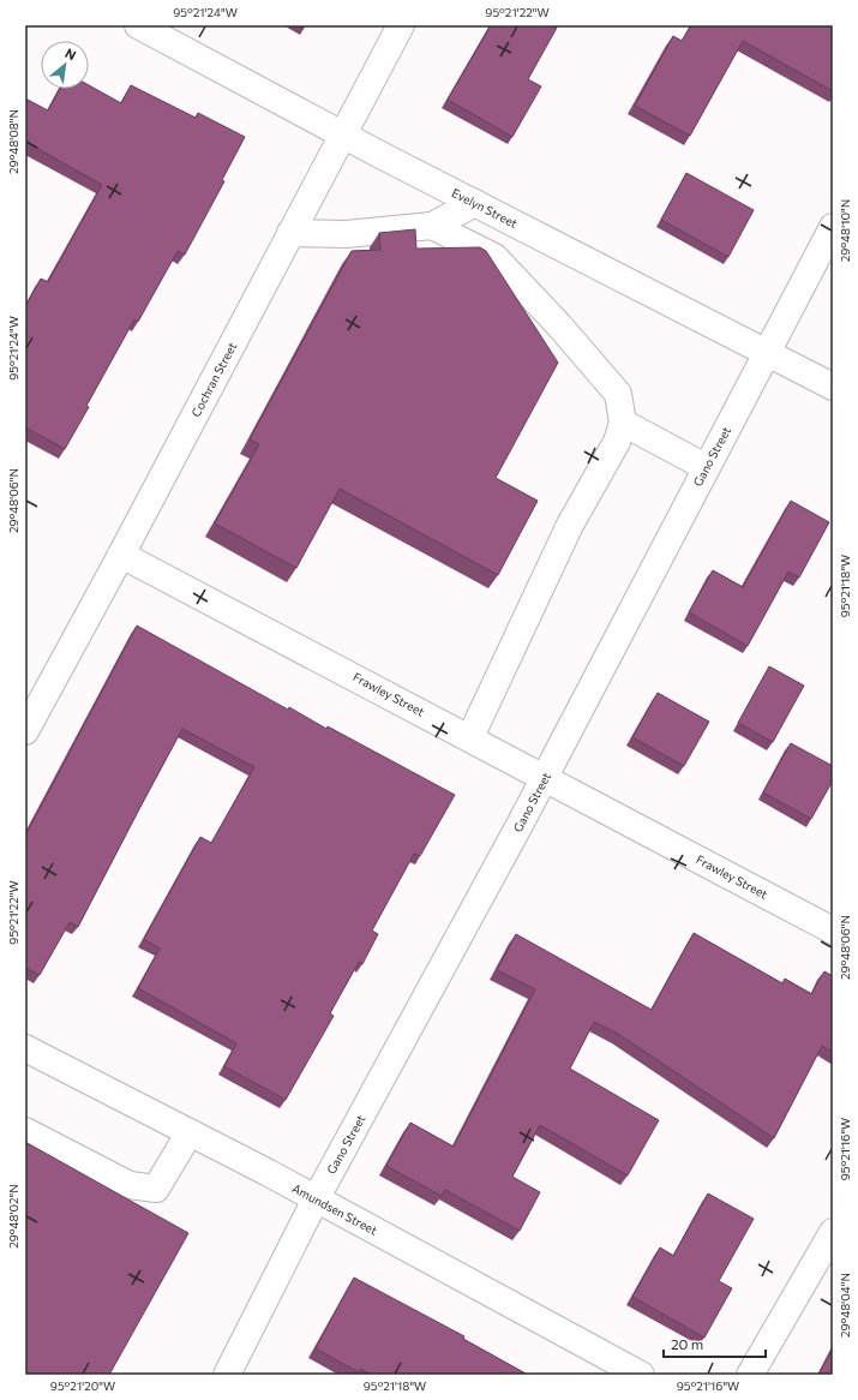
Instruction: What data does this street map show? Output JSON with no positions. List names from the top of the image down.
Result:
{
  "streets": {
    "street": [
      "Evelyn Street",
      "Cochran Street",
      "Gano Street",
      "Frawley Street",
      "Amundsen Street"
    ]
  },
  "crossings": [
    ["Evelyn Street", "Cochran Street"],
    ["Evelyn Street", "Gano Street"],
    ["Cochran Street", "Frawley Street"],
    ["Gano Street", "Frawley Street"],
    ["Gano Street", "Amundsen Street"]
  ],
  "scale_bar": "20 m",
  "north": "top right",
  "coordinates": [
    "95°21'24\"W",
    "95°21'22\"W",
    "29°48'08\"N",
    "29°48'10\"N",
    "29°48'06\"N",
    "95°21'18\"W",
    "95°21'16\"W",
    "29°48'02\"N",
    "29°48'04\"N",
    "95°21'20\"W"
  ]
}
